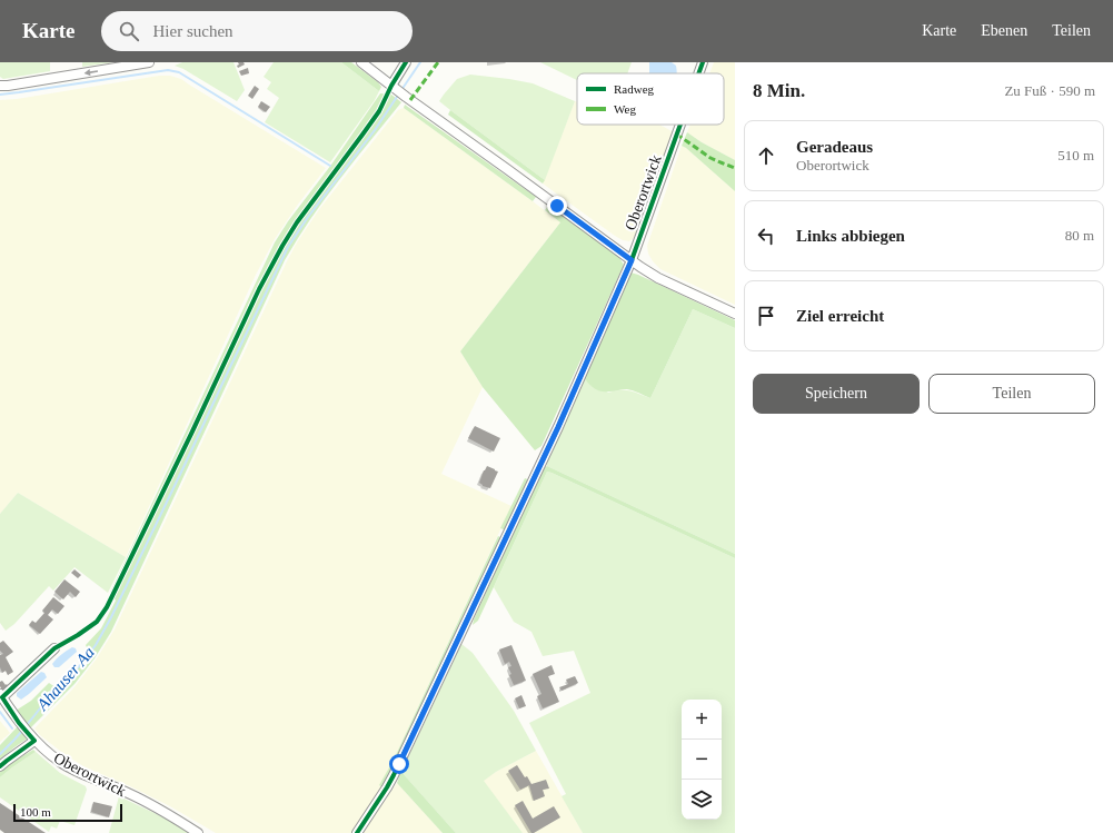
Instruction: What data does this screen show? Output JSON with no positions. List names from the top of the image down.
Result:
{
  "streets": {
    "street": ["Oberortwick"]
  },
  "water": ["Ahauser Aa"],
  "legend": ["Radweg", "Weg"],
  "scale_bar": "100 m",
  "page": {
    "header": "Karte",
    "search": "Hier suchen",
    "nav": ["Karte", "Ebenen", "Teilen"],
    "heading": ["8 Min.", "Zu Fuß · 590 m"],
    "list": [
      ["Geradeaus", "Oberortwick", "510 m"],
      ["Links abbiegen", "80 m"],
      "Ziel erreicht"
    ],
    "buttons": ["Speichern", "Teilen"],
    "map_buttons": ["+", "−"],
    "scale": "100 m"
  }
}
